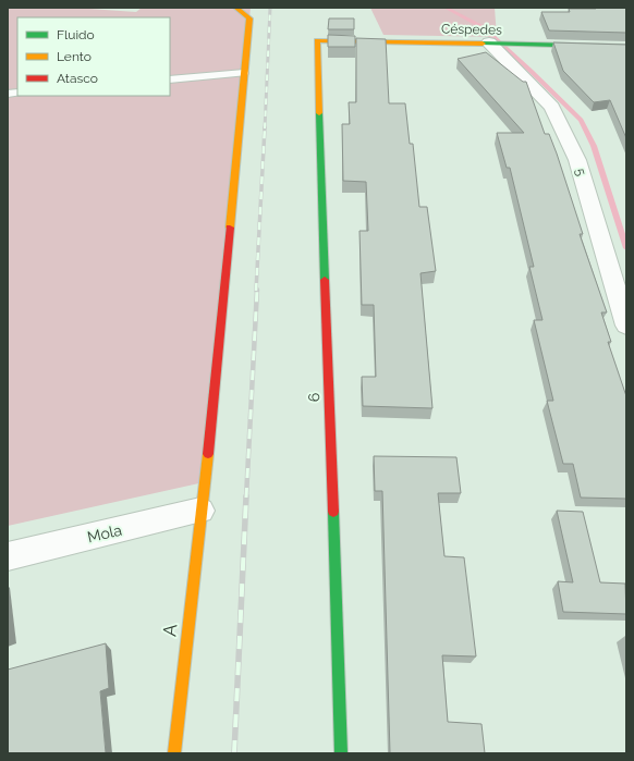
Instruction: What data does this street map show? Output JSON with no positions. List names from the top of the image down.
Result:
{
  "streets": {
    "street": [
      "Céspedes",
      "5",
      "6",
      "Mola",
      "A"
    ]
  },
  "crossings": [
    ["Céspedes", "5"],
    ["Céspedes", "6"],
    ["Mola", "A"]
  ],
  "legend": ["Fluido", "Lento", "Atasco"]
}
